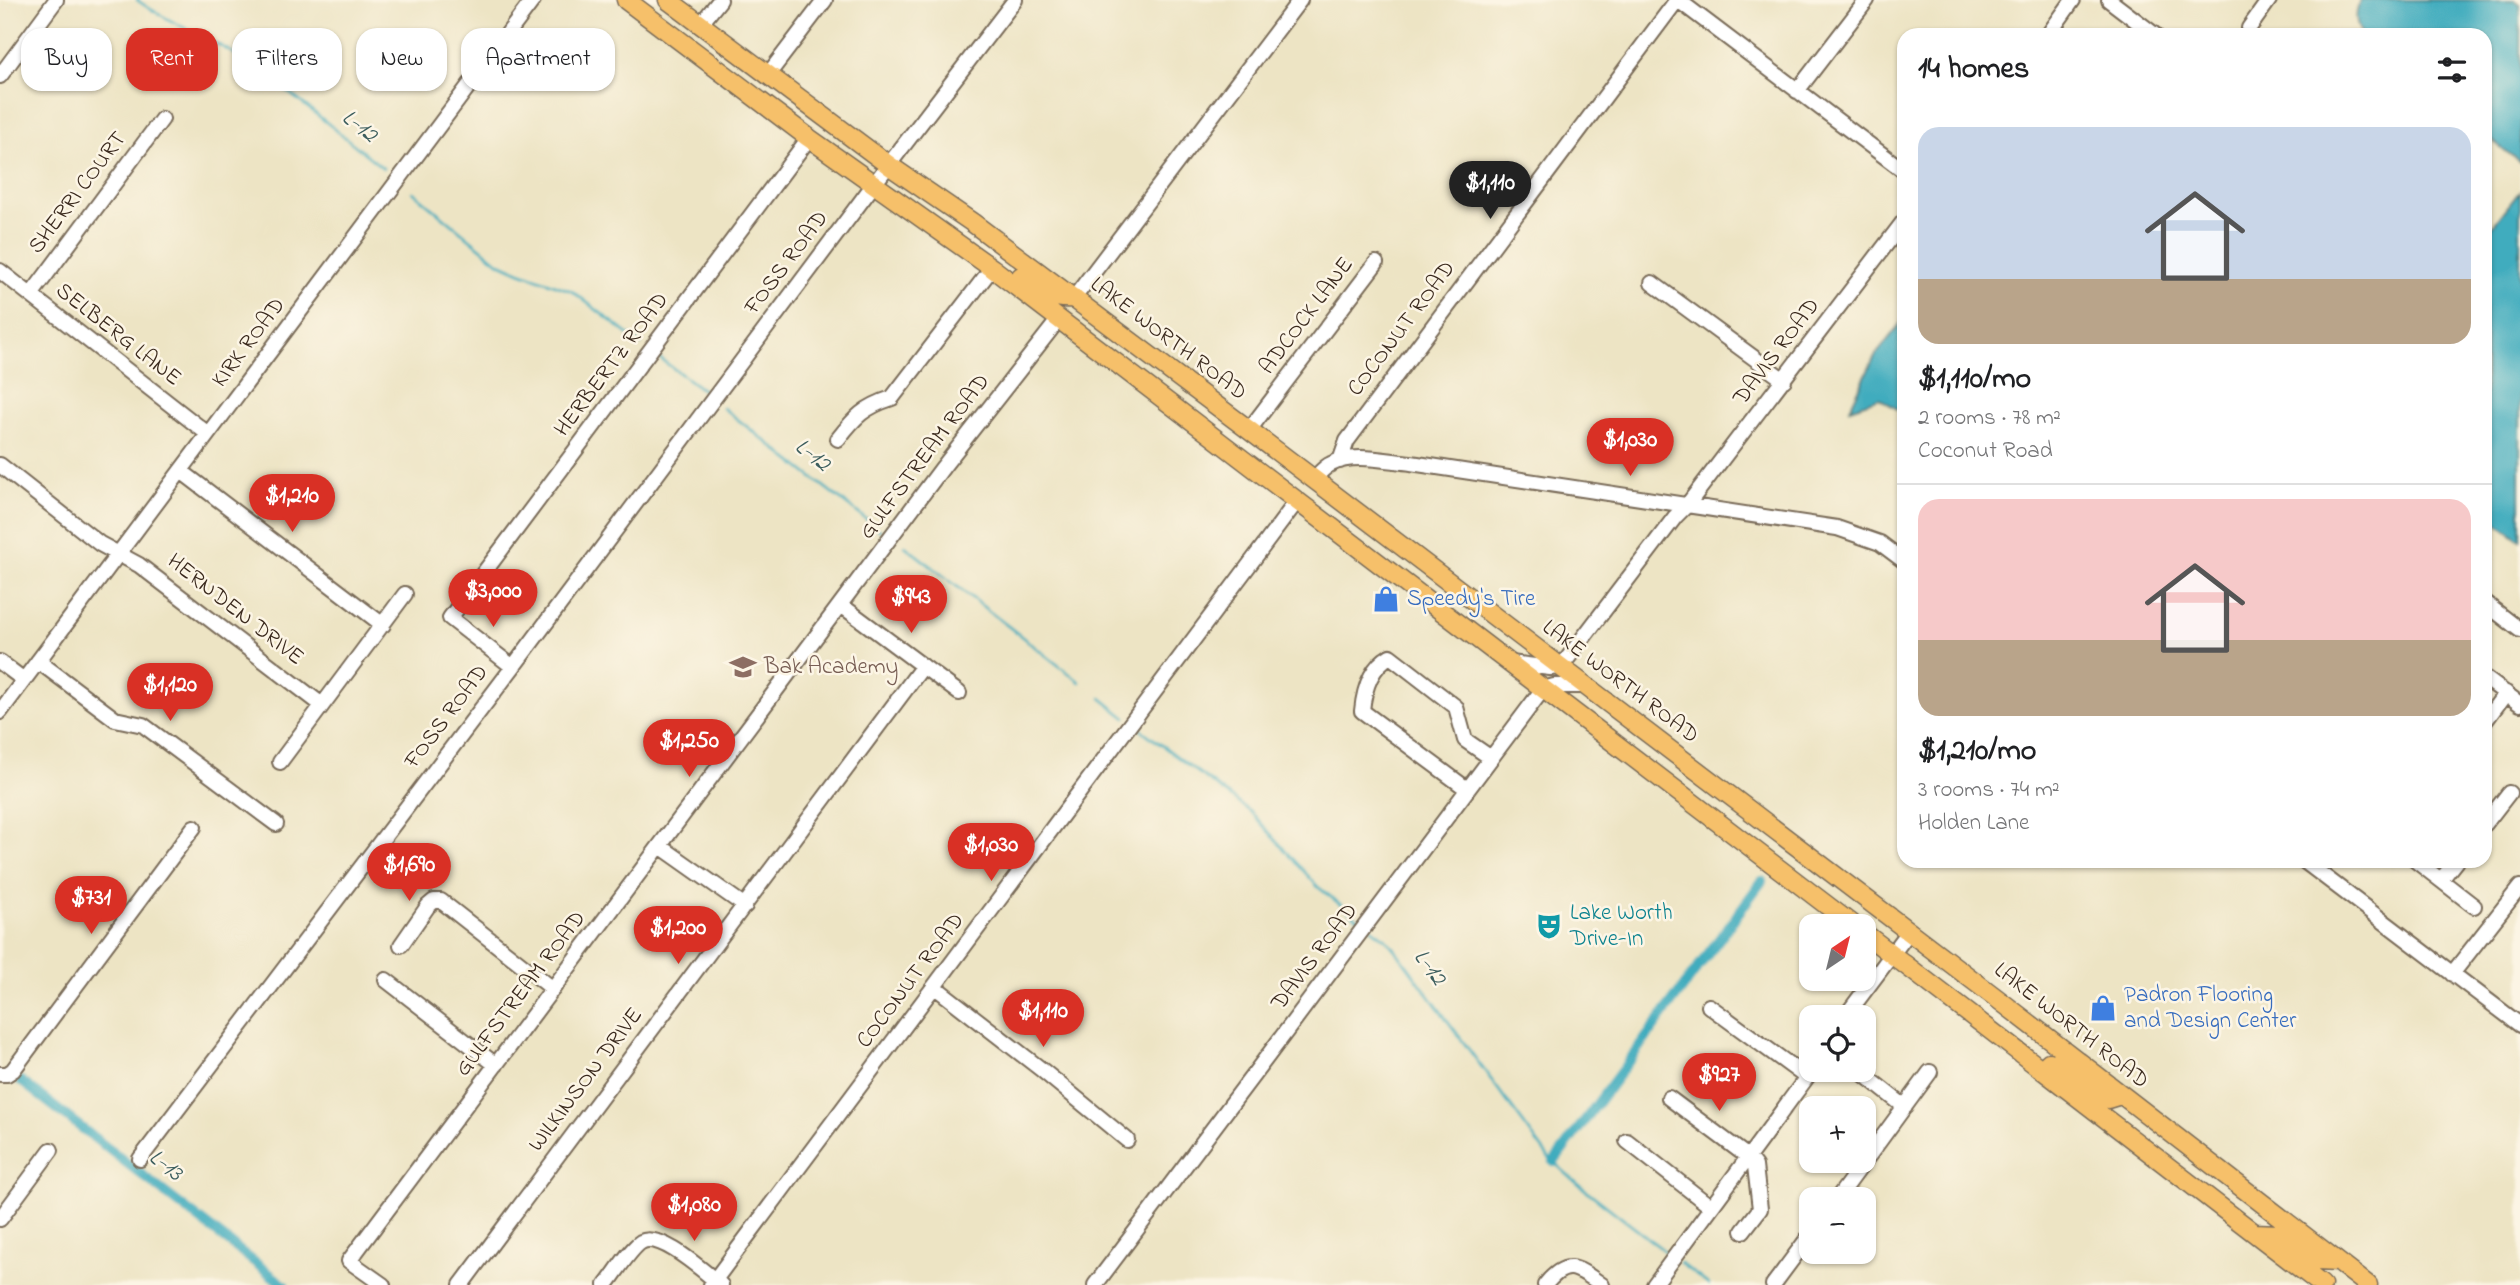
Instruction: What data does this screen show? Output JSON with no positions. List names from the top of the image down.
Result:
{
  "streets": {
    "main road": ["LAKE WORTH ROAD"],
    "street": [
      "SHERRI COURT",
      "FOSS ROAD",
      "ADCOCK LANE",
      "COCONUT ROAD",
      "SELBERG LANE",
      "KIRK ROAD",
      "DAVIS ROAD",
      "HERBERTZ ROAD",
      "GULFSTREAM ROAD",
      "HERNDEN DRIVE",
      "WILKINSON DRIVE"
    ]
  },
  "crossings": [
    ["SHERRI COURT", "SELBERG LANE"],
    ["FOSS ROAD", "LAKE WORTH ROAD"],
    ["FOSS ROAD", "HERBERTZ ROAD"],
    ["ADCOCK LANE", "LAKE WORTH ROAD"],
    ["COCONUT ROAD", "LAKE WORTH ROAD"],
    ["SELBERG LANE", "KIRK ROAD"],
    ["LAKE WORTH ROAD", "DAVIS ROAD"],
    ["KIRK ROAD", "HERNDEN DRIVE"]
  ],
  "water": ["L-12", "L-13"],
  "places": {
    "shop": ["Speedy's Tire", "Padron Flooring and Design Center"],
    "school or university": ["Bak Academy"],
    "theatre": ["Lake Worth Drive-In"]
  },
  "north": "top right",
  "page": {
    "chip": [
      "Buy",
      "Rent",
      "Filters",
      "New",
      "Apartment"
    ],
    "heading": "14 homes",
    "list": [
      {
        "name": "$1,110/mo",
        "note": "2 rooms · 78 m² · Coconut Road"
      },
      {
        "name": "$1,210/mo",
        "note": "3 rooms · 74 m² · Holden Lane"
      }
    ],
    "price": [
      "$1,110",
      "$1,030",
      "$1,210",
      "$3,000",
      "$943",
      "$1,120",
      "$1,250",
      "$1,030",
      "$1,690",
      "$731",
      "$1,200",
      "$1,110",
      "$927",
      "$1,080"
    ],
    "map_buttons": ["+", "−"]
  }
}
